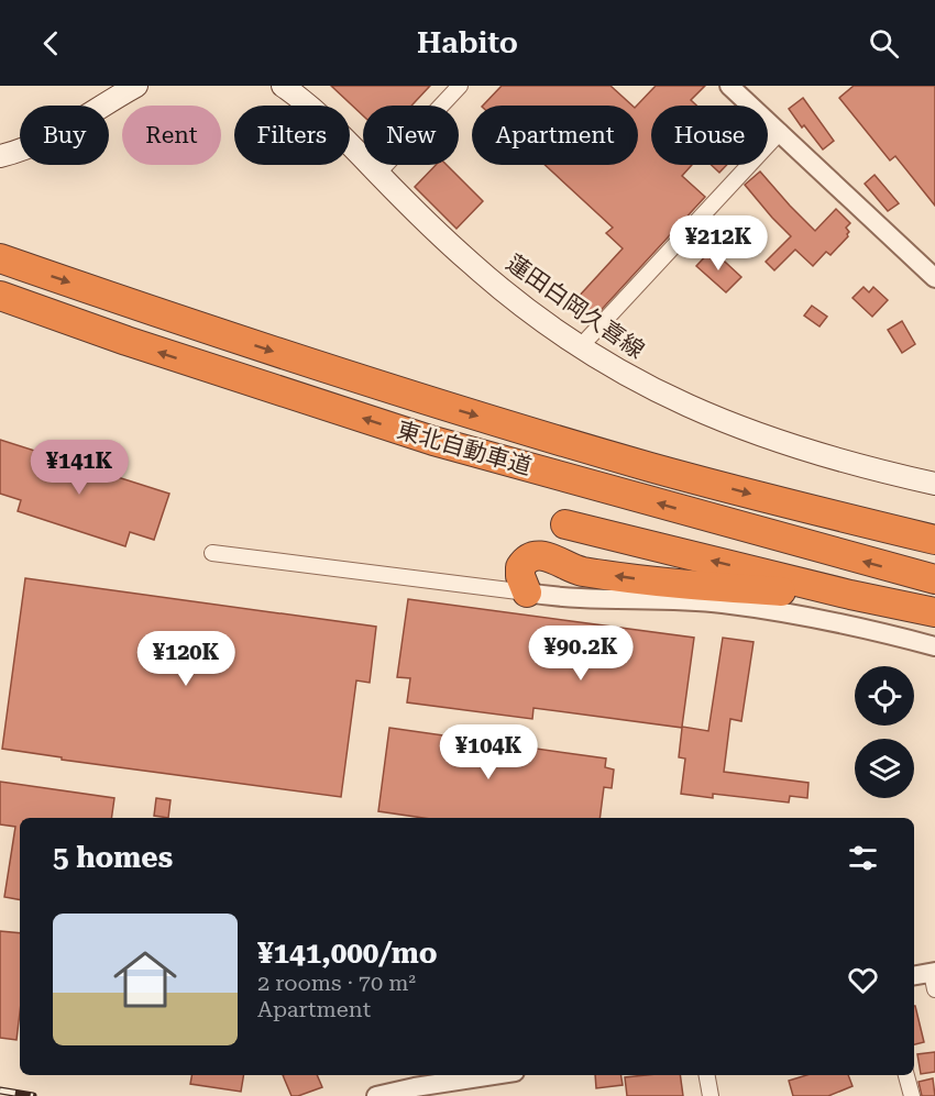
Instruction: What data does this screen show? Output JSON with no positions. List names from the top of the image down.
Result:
{
  "streets": {
    "highway": ["東北自動車道"],
    "main road": ["蓮田白岡久喜線"]
  },
  "page": {
    "header": "Habito",
    "chip": [
      "Buy",
      "Rent",
      "Filters",
      "New",
      "Apartment",
      "House"
    ],
    "price": [
      "¥212K",
      "¥141K",
      "¥90.2K",
      "¥120K",
      "¥104K"
    ],
    "heading": "5 homes",
    "list": [
      {
        "name": "¥141,000/mo",
        "note": "2 rooms · 70 m² · Apartment"
      }
    ]
  }
}
